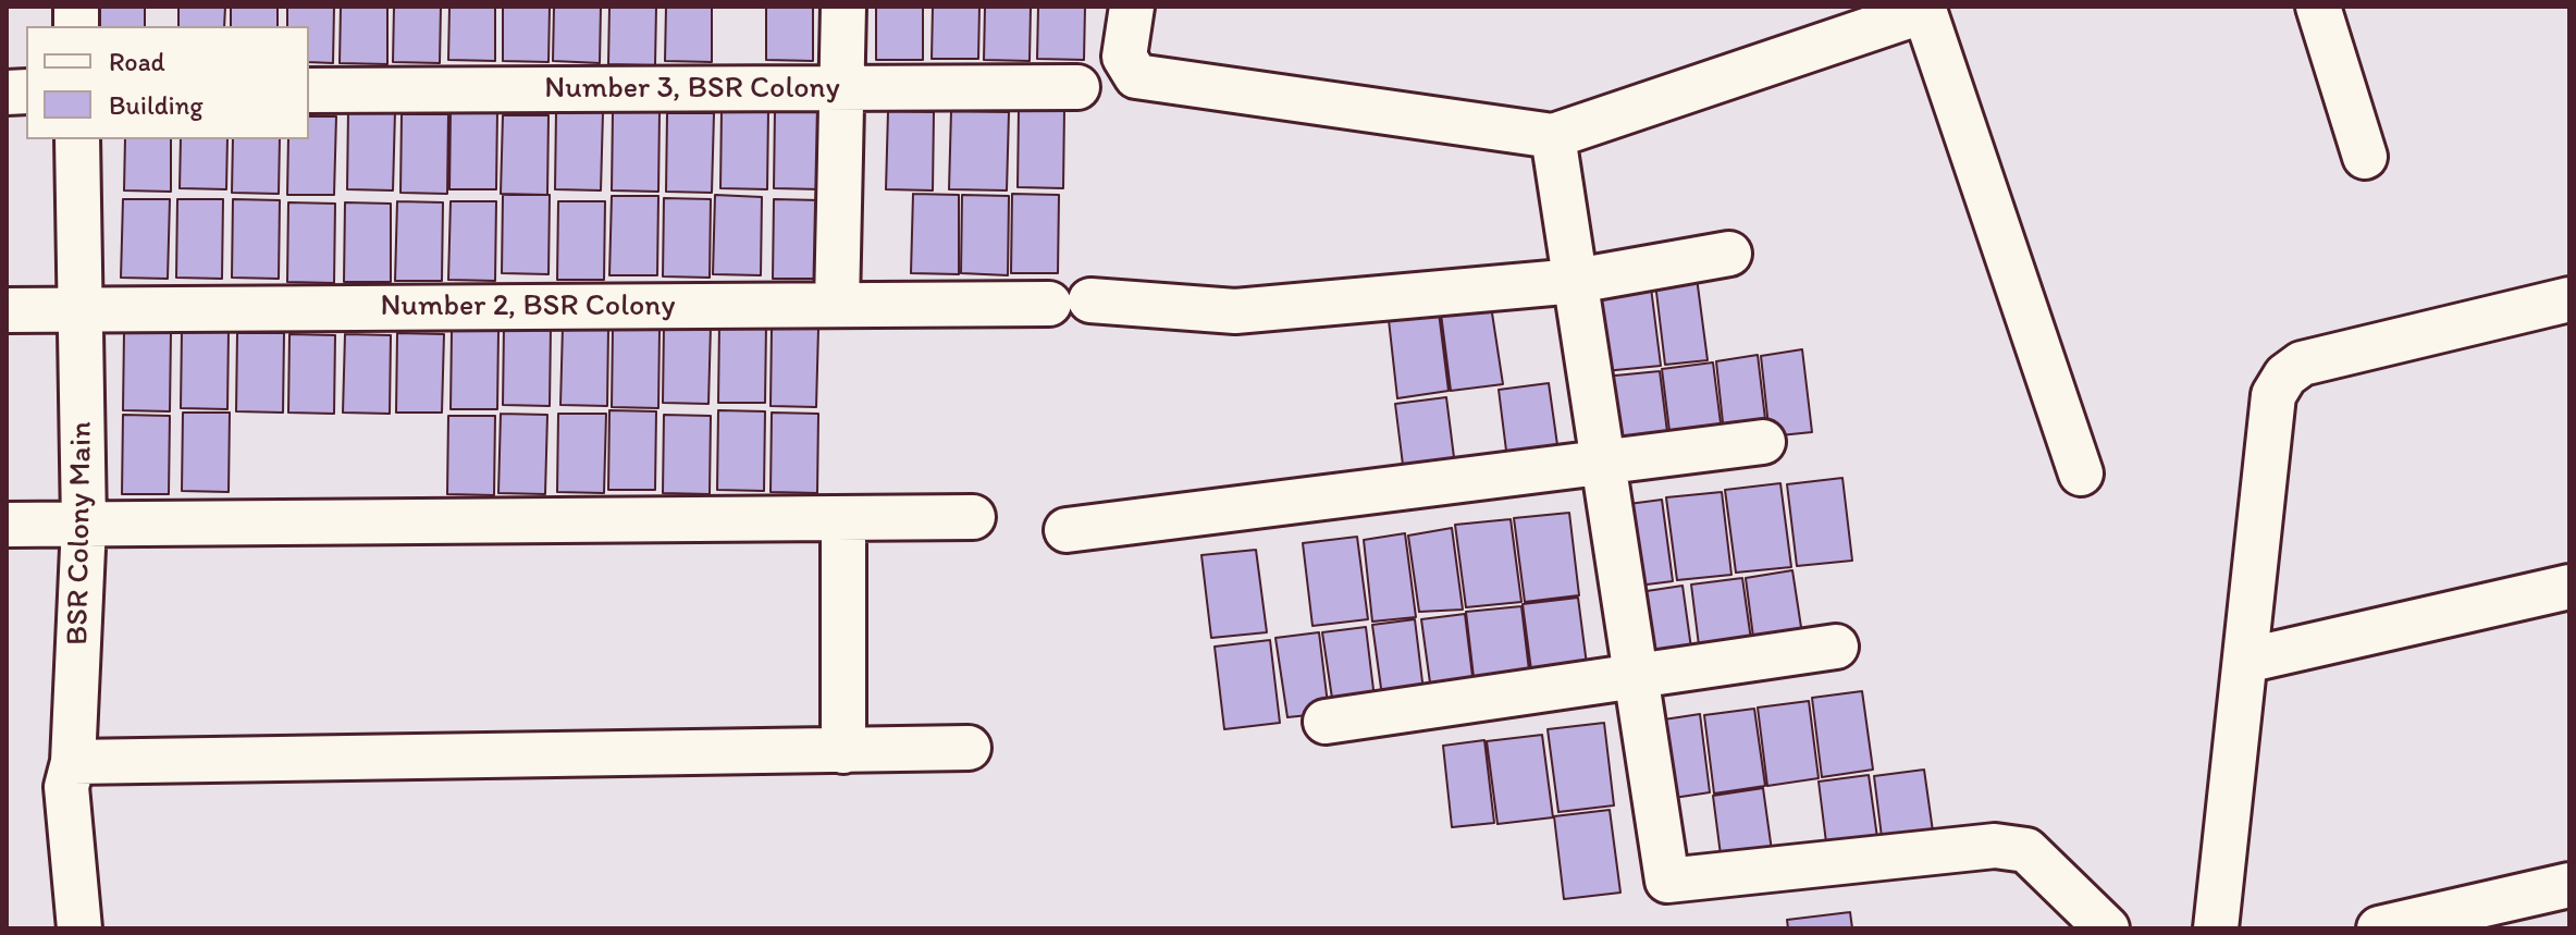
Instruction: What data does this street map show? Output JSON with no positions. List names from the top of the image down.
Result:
{
  "streets": {
    "street": ["Number 3, BSR Colony", "Number 2, BSR Colony", "BSR Colony Main"]
  },
  "crossings": [
    ["Number 2, BSR Colony", "BSR Colony Main"]
  ],
  "legend": ["Road", "Building"]
}
